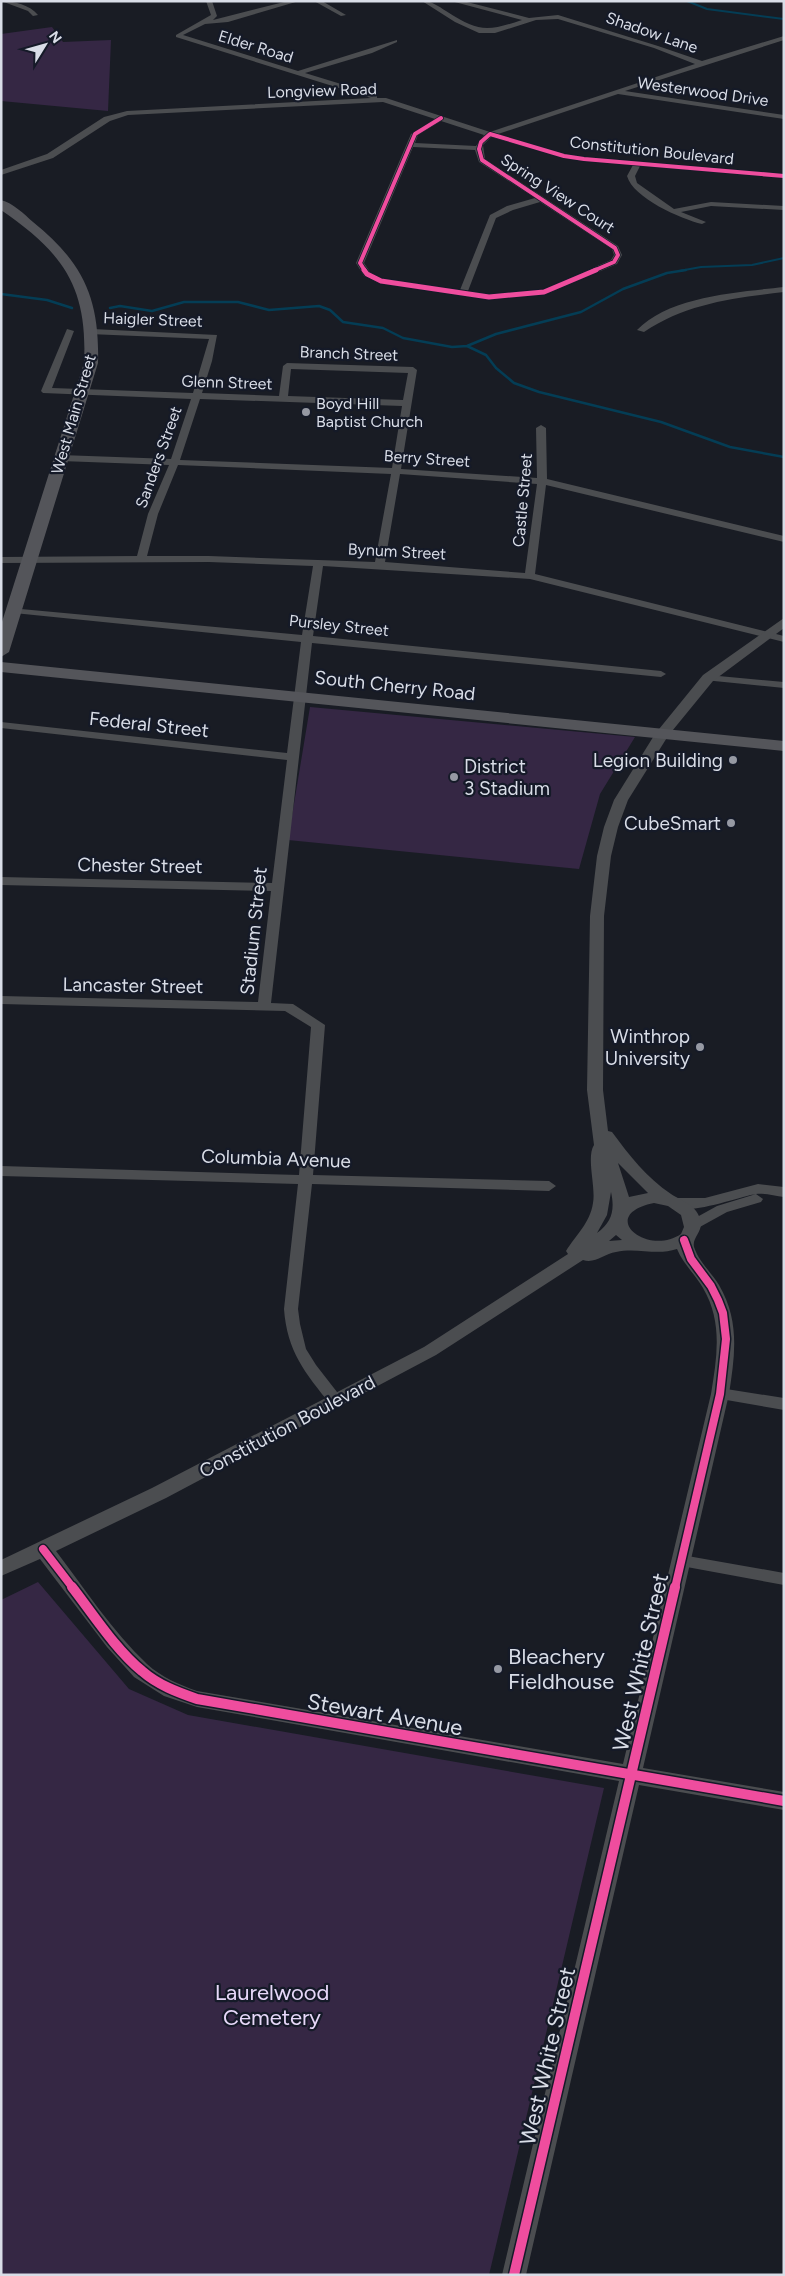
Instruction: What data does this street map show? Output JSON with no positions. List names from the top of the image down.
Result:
{
  "streets": {
    "main road": ["West Main Street", "South Cherry Road"],
    "street": [
      "Shadow Lane",
      "Elder Road",
      "Longview Road",
      "Westerwood Drive",
      "Constitution Boulevard",
      "Spring View Court",
      "Haigler Street",
      "Branch Street",
      "Glenn Street",
      "Sanders Street",
      "Berry Street",
      "Castle Street",
      "Bynum Street",
      "Pursley Street",
      "Federal Street",
      "Chester Street",
      "Stadium Street",
      "Lancaster Street",
      "Columbia Avenue",
      "West White Street",
      "Stewart Avenue"
    ]
  },
  "crossings": [
    ["Elder Road", "Longview Road"],
    ["Longview Road", "Constitution Boulevard"],
    ["Longview Road", "Spring View Court"],
    ["Constitution Boulevard", "Spring View Court"],
    ["Constitution Boulevard", "Stadium Street"],
    ["Constitution Boulevard", "West White Street"],
    ["Constitution Boulevard", "Stewart Avenue"],
    ["Haigler Street", "West Main Street"],
    ["Haigler Street", "Sanders Street"],
    ["Branch Street", "Glenn Street"],
    ["Glenn Street", "West Main Street"],
    ["Glenn Street", "Sanders Street"],
    ["West Main Street", "Berry Street"],
    ["West Main Street", "Bynum Street"],
    ["West Main Street", "Pursley Street"],
    ["Sanders Street", "Berry Street"],
    ["Sanders Street", "Bynum Street"],
    ["Berry Street", "Castle Street"],
    ["Castle Street", "Bynum Street"],
    ["Bynum Street", "Stadium Street"],
    ["Pursley Street", "Stadium Street"],
    ["South Cherry Road", "Stadium Street"],
    ["Federal Street", "Stadium Street"],
    ["Chester Street", "Stadium Street"],
    ["Stadium Street", "Lancaster Street"],
    ["Stadium Street", "Columbia Avenue"],
    ["West White Street", "Stewart Avenue"]
  ],
  "parks": ["Laurelwood Cemetery"],
  "places": [
    "Boyd Hill Baptist Church",
    "Legion Building",
    "District 3 Stadium",
    "CubeSmart",
    "Winthrop University",
    "Bleachery Fieldhouse"
  ],
  "north": "top right"
}
